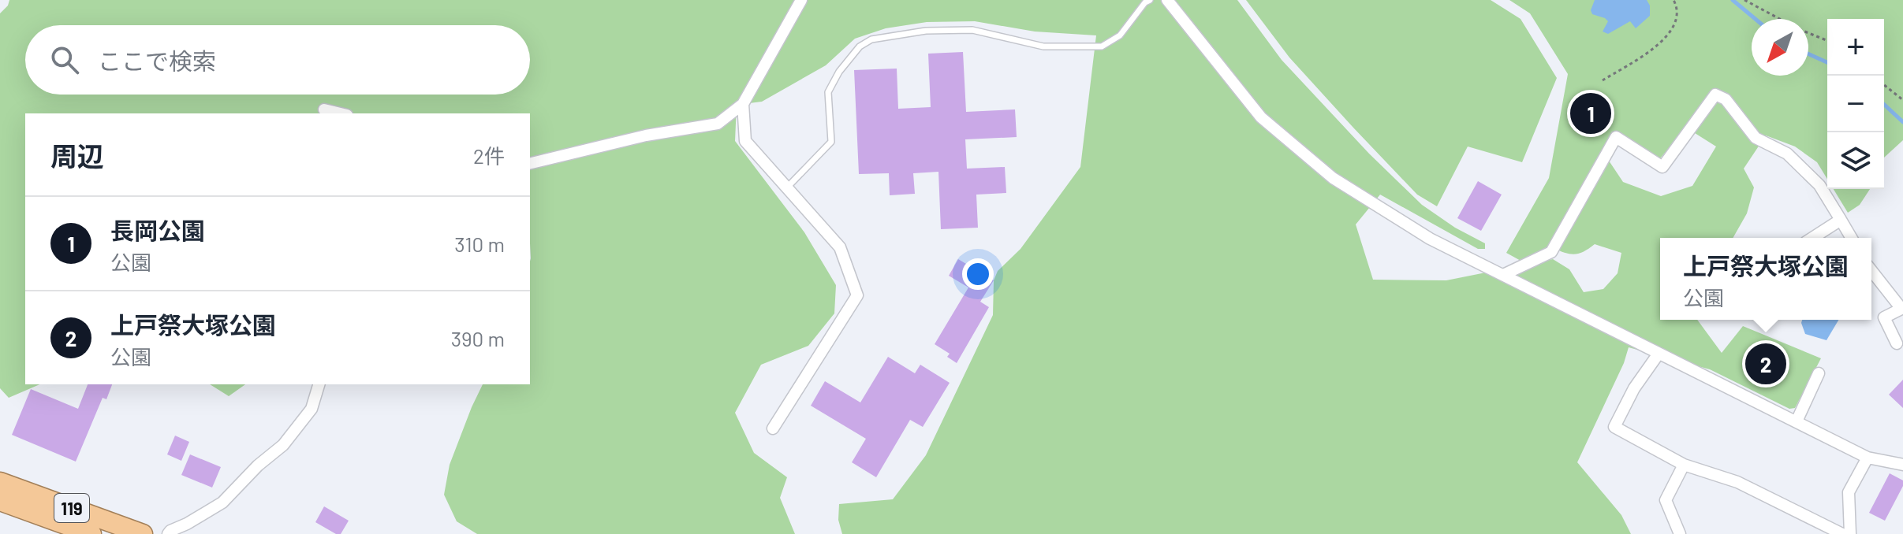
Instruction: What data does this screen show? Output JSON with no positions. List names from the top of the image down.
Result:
{
  "streets": {
    "highway": ["119"]
  },
  "north": "bottom left",
  "page": {
    "map_buttons": ["+", "−"],
    "search": "ここで検索",
    "pins": ["1", "2"],
    "heading": ["周辺", "2件"],
    "list": [
      {
        "mark": "1",
        "name": "長岡公園",
        "note": "公園",
        "value": "310 m"
      },
      {
        "mark": "2",
        "name": "上戸祭大塚公園",
        "note": "公園",
        "value": "390 m"
      }
    ],
    "popup": ["上戸祭大塚公園", "公園"]
  }
}
